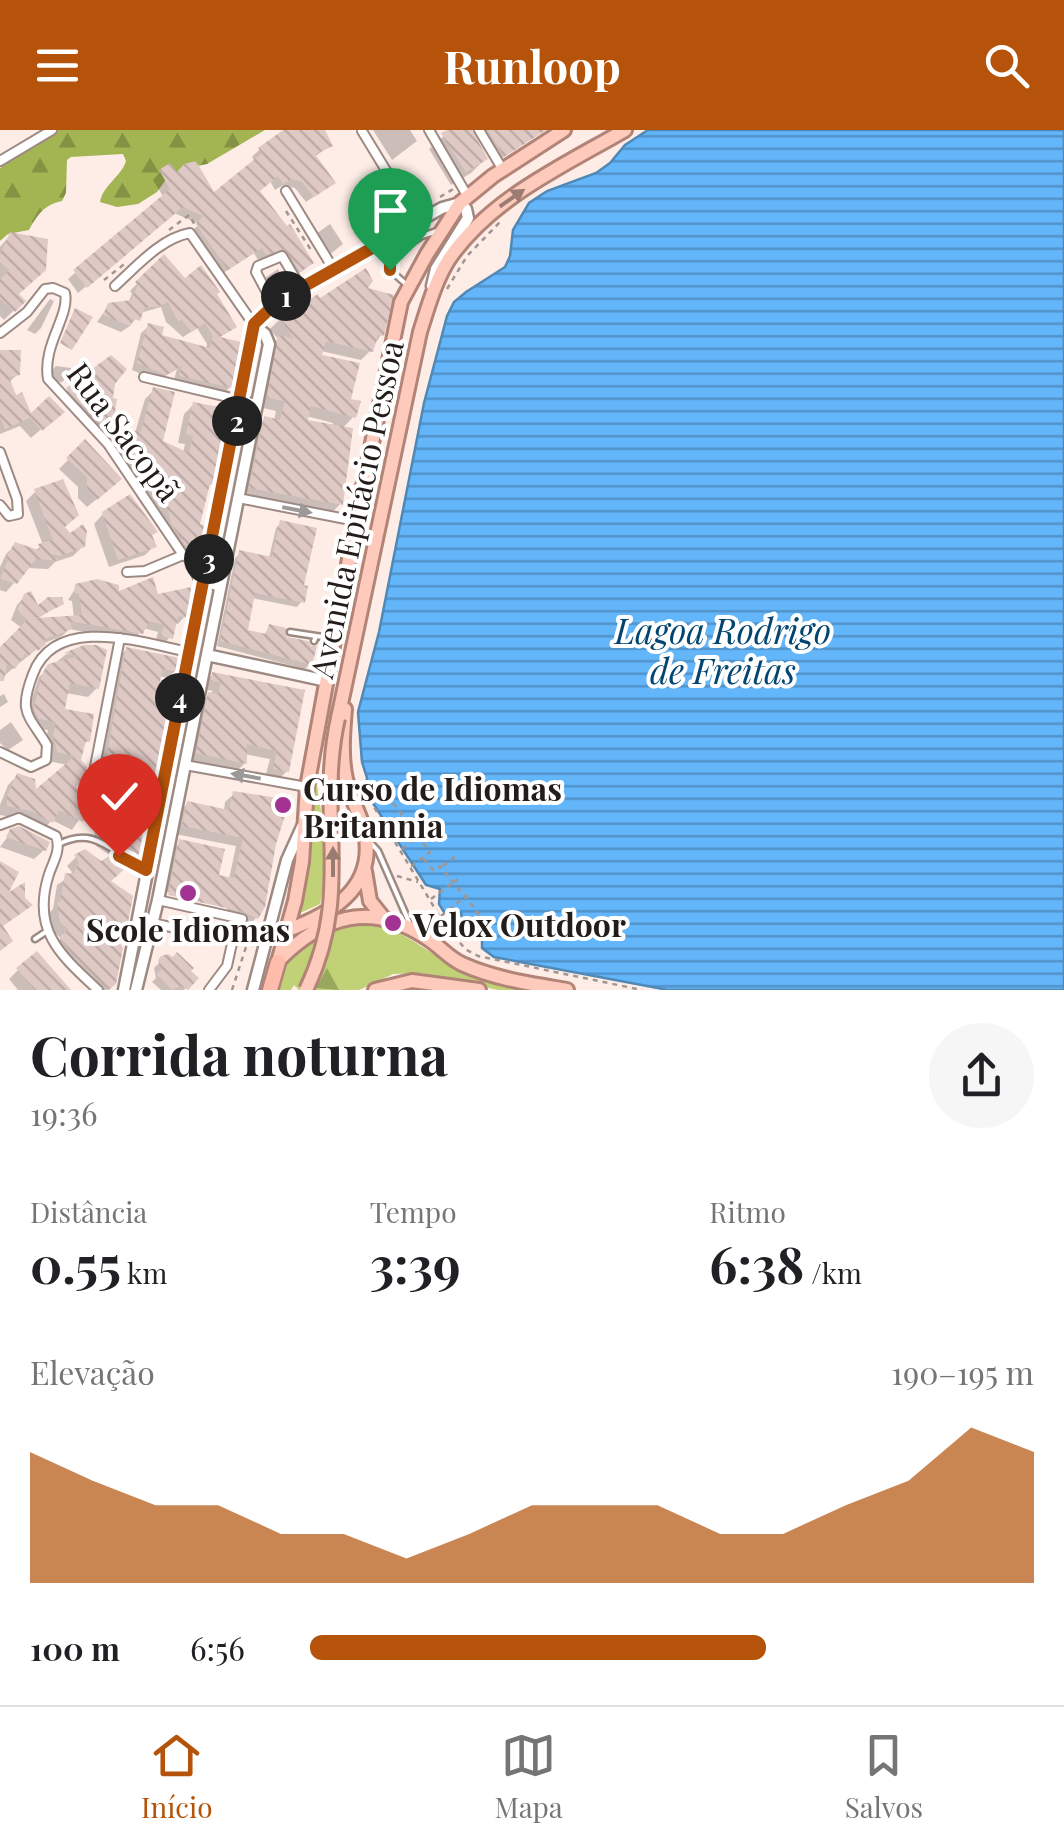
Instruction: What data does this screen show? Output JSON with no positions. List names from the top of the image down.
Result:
{
  "streets": {
    "highway": ["Avenida Epitácio Pessoa"],
    "street": ["Rua Sacopã"]
  },
  "water": ["Lagoa Rodrigo de Freitas"],
  "places": ["Curso de Idiomas Britannia", "Scole Idiomas", "Velox Outdoor"],
  "page": {
    "header": "Runloop",
    "pins": [
      "1",
      "2",
      "3",
      "4"
    ],
    "heading": ["Corrida noturna", "19:36"],
    "stats": [
      ["Distância", "0.55 km"],
      ["Tempo", "3:39"],
      ["Ritmo", "6:38 /km"]
    ],
    "chart": ["Elevação", "190–195 m"],
    "list": [
      {
        "name": "100 m",
        "note": "6:56"
      }
    ],
    "tabs": ["Início", "Mapa", "Salvos"]
  }
}
